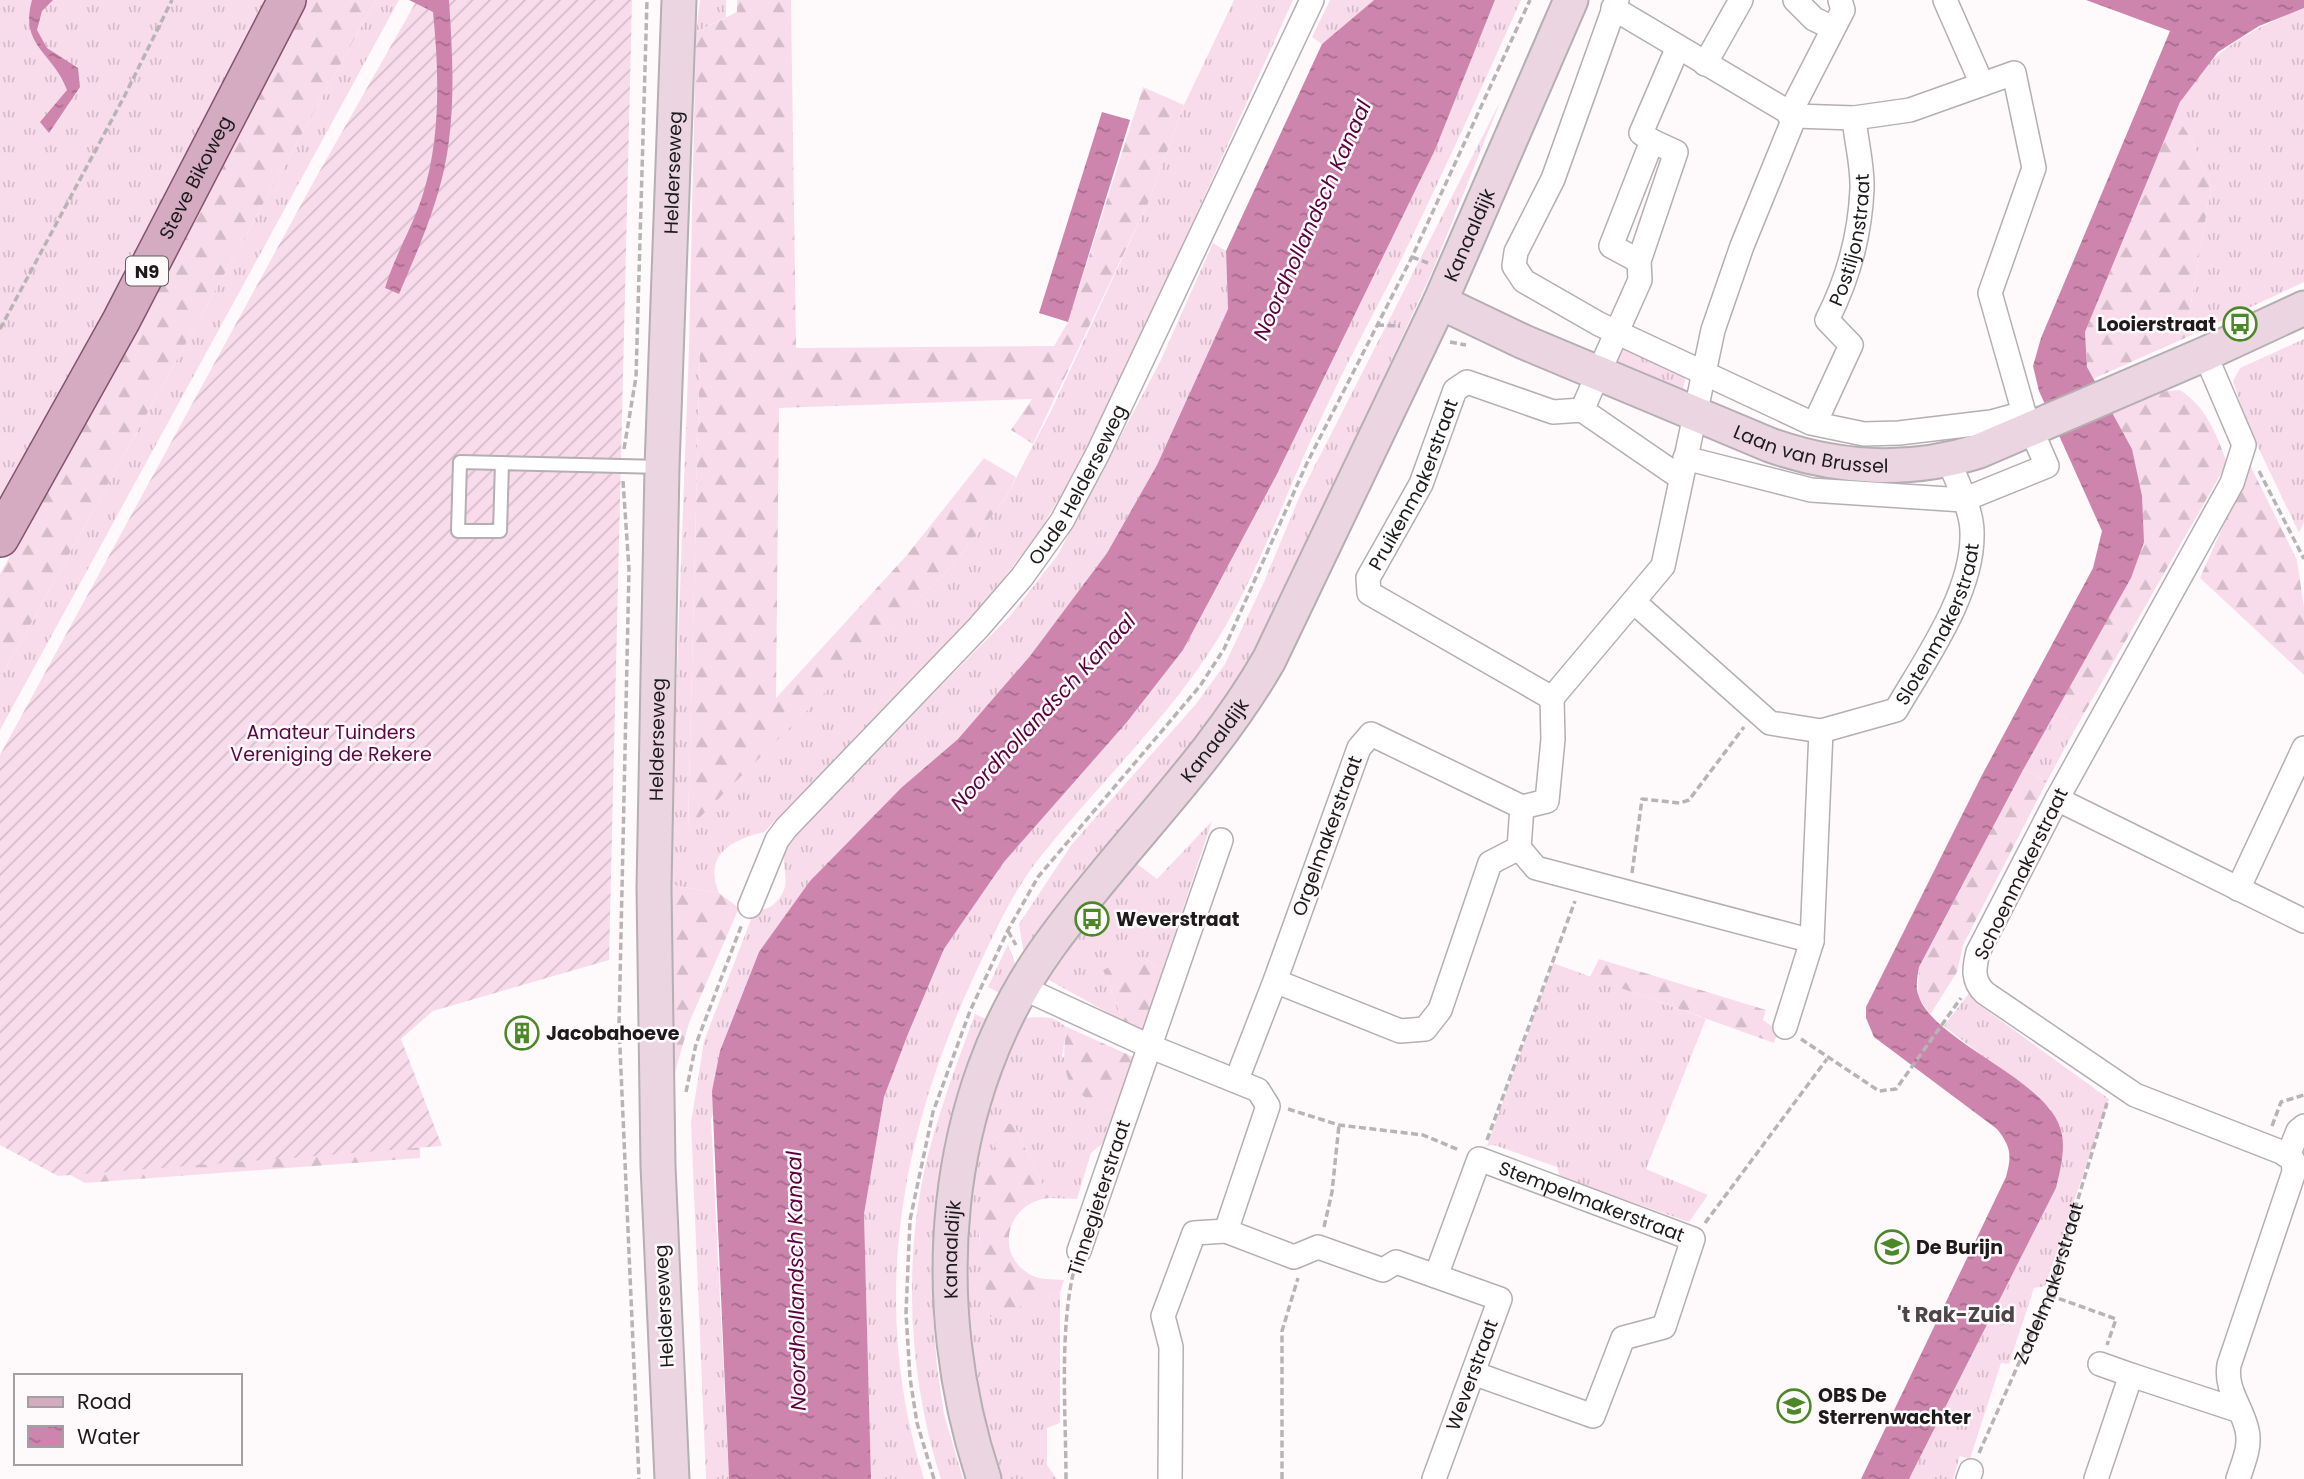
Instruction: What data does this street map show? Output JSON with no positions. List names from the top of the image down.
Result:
{
  "streets": {
    "main road": ["Steve Bikoweg", "N9"],
    "street": [
      "Helderseweg",
      "Kanaaldijk",
      "Postiljonstraat",
      "Laan van Brussel",
      "Oude Helderseweg",
      "Pruikenmakerstraat",
      "Slotenmakerstraat",
      "Orgelmakerstraat",
      "Schoenmakerstraat",
      "Tinnegieterstraat",
      "Stempelmakerstraat",
      "Weverstraat"
    ],
    "path": ["Zadelmakerstraat"]
  },
  "crossings": [
    ["Kanaaldijk", "Laan van Brussel"],
    ["Postiljonstraat", "Laan van Brussel"],
    ["Laan van Brussel", "Pruikenmakerstraat"],
    ["Laan van Brussel", "Slotenmakerstraat"],
    ["Schoenmakerstraat", "Zadelmakerstraat"],
    ["Stempelmakerstraat", "Weverstraat"]
  ],
  "districts": ["'t Rak-Zuid"],
  "water": ["Noordhollandsch Kanaal"],
  "parks": ["Amateur Tuinders Vereniging de Rekere"],
  "places": {
    "bus stop": ["Looierstraat", "Weverstraat"],
    "building": ["Jacobahoeve"],
    "school or university": ["De Burijn", "OBS De Sterrenwachter"]
  },
  "legend": ["Road", "Water"]
}
